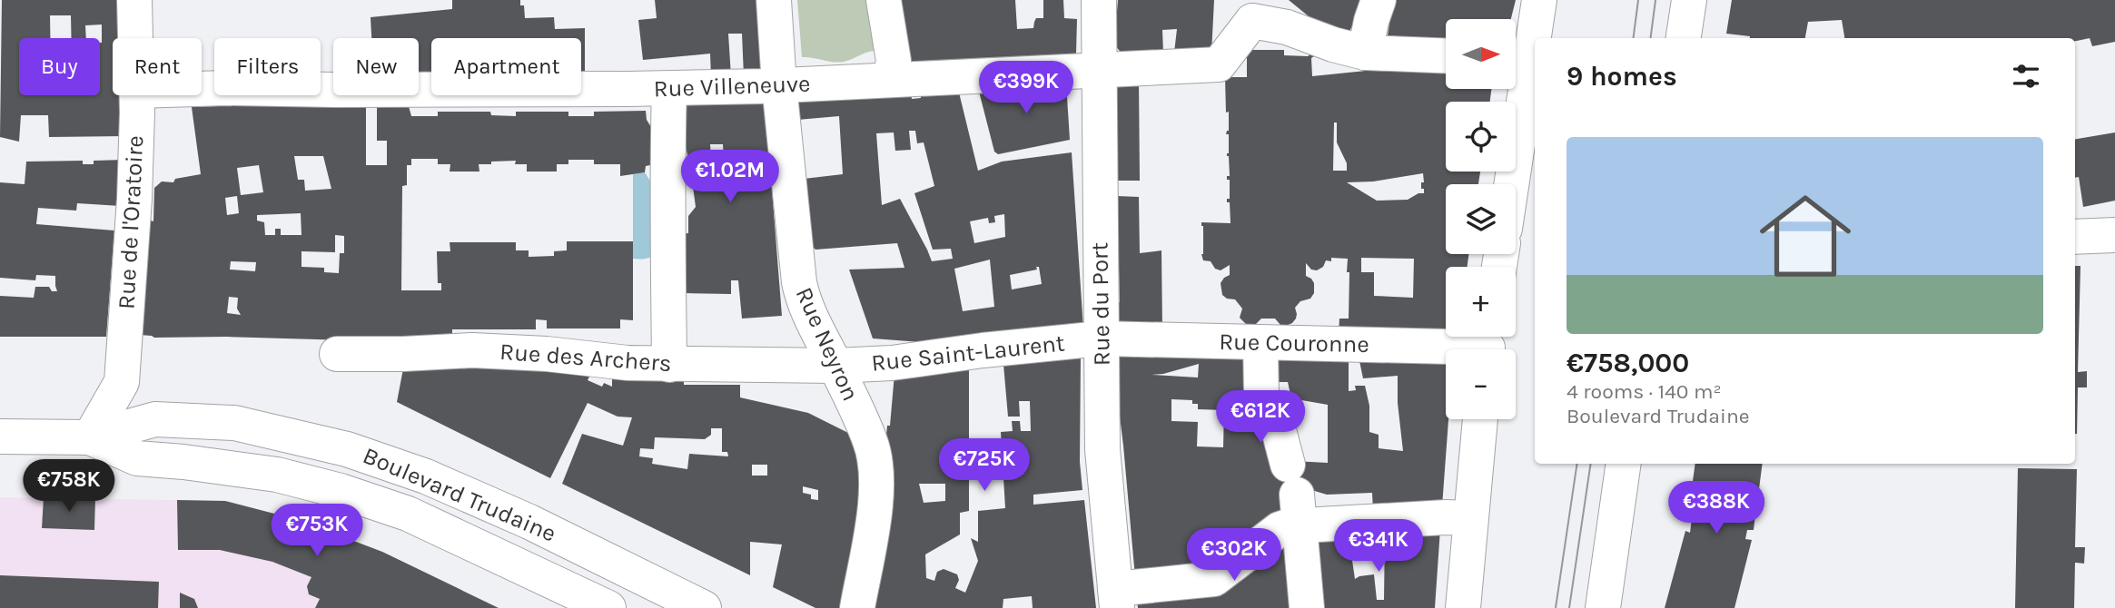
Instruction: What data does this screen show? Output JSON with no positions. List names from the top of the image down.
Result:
{
  "streets": {
    "street": [
      "Rue Villeneuve",
      "Rue de l'Oratoire",
      "Rue du Port",
      "Rue Couronne",
      "Rue Neyron",
      "Rue Saint-Laurent",
      "Rue des Archers",
      "Boulevard Trudaine"
    ]
  },
  "crossings": [
    ["Rue Villeneuve", "Rue du Port"],
    ["Rue Villeneuve", "Rue Neyron"],
    ["Rue de l'Oratoire", "Boulevard Trudaine"],
    ["Rue du Port", "Rue Couronne"],
    ["Rue du Port", "Rue Saint-Laurent"],
    ["Rue Couronne", "Rue Saint-Laurent"],
    ["Rue Neyron", "Rue Saint-Laurent"],
    ["Rue Neyron", "Rue des Archers"],
    ["Rue Saint-Laurent", "Rue des Archers"]
  ],
  "north": "right",
  "page": {
    "map_buttons": ["+", "−"],
    "chip": [
      "Buy",
      "Rent",
      "Filters",
      "New",
      "Apartment"
    ],
    "heading": "9 homes",
    "price": [
      "€399K",
      "€1.02M",
      "€612K",
      "€725K",
      "€758K",
      "€388K",
      "€753K",
      "€341K",
      "€302K"
    ],
    "list": [
      {
        "name": "€758,000",
        "note": "4 rooms · 140 m² · Boulevard Trudaine"
      }
    ]
  }
}
